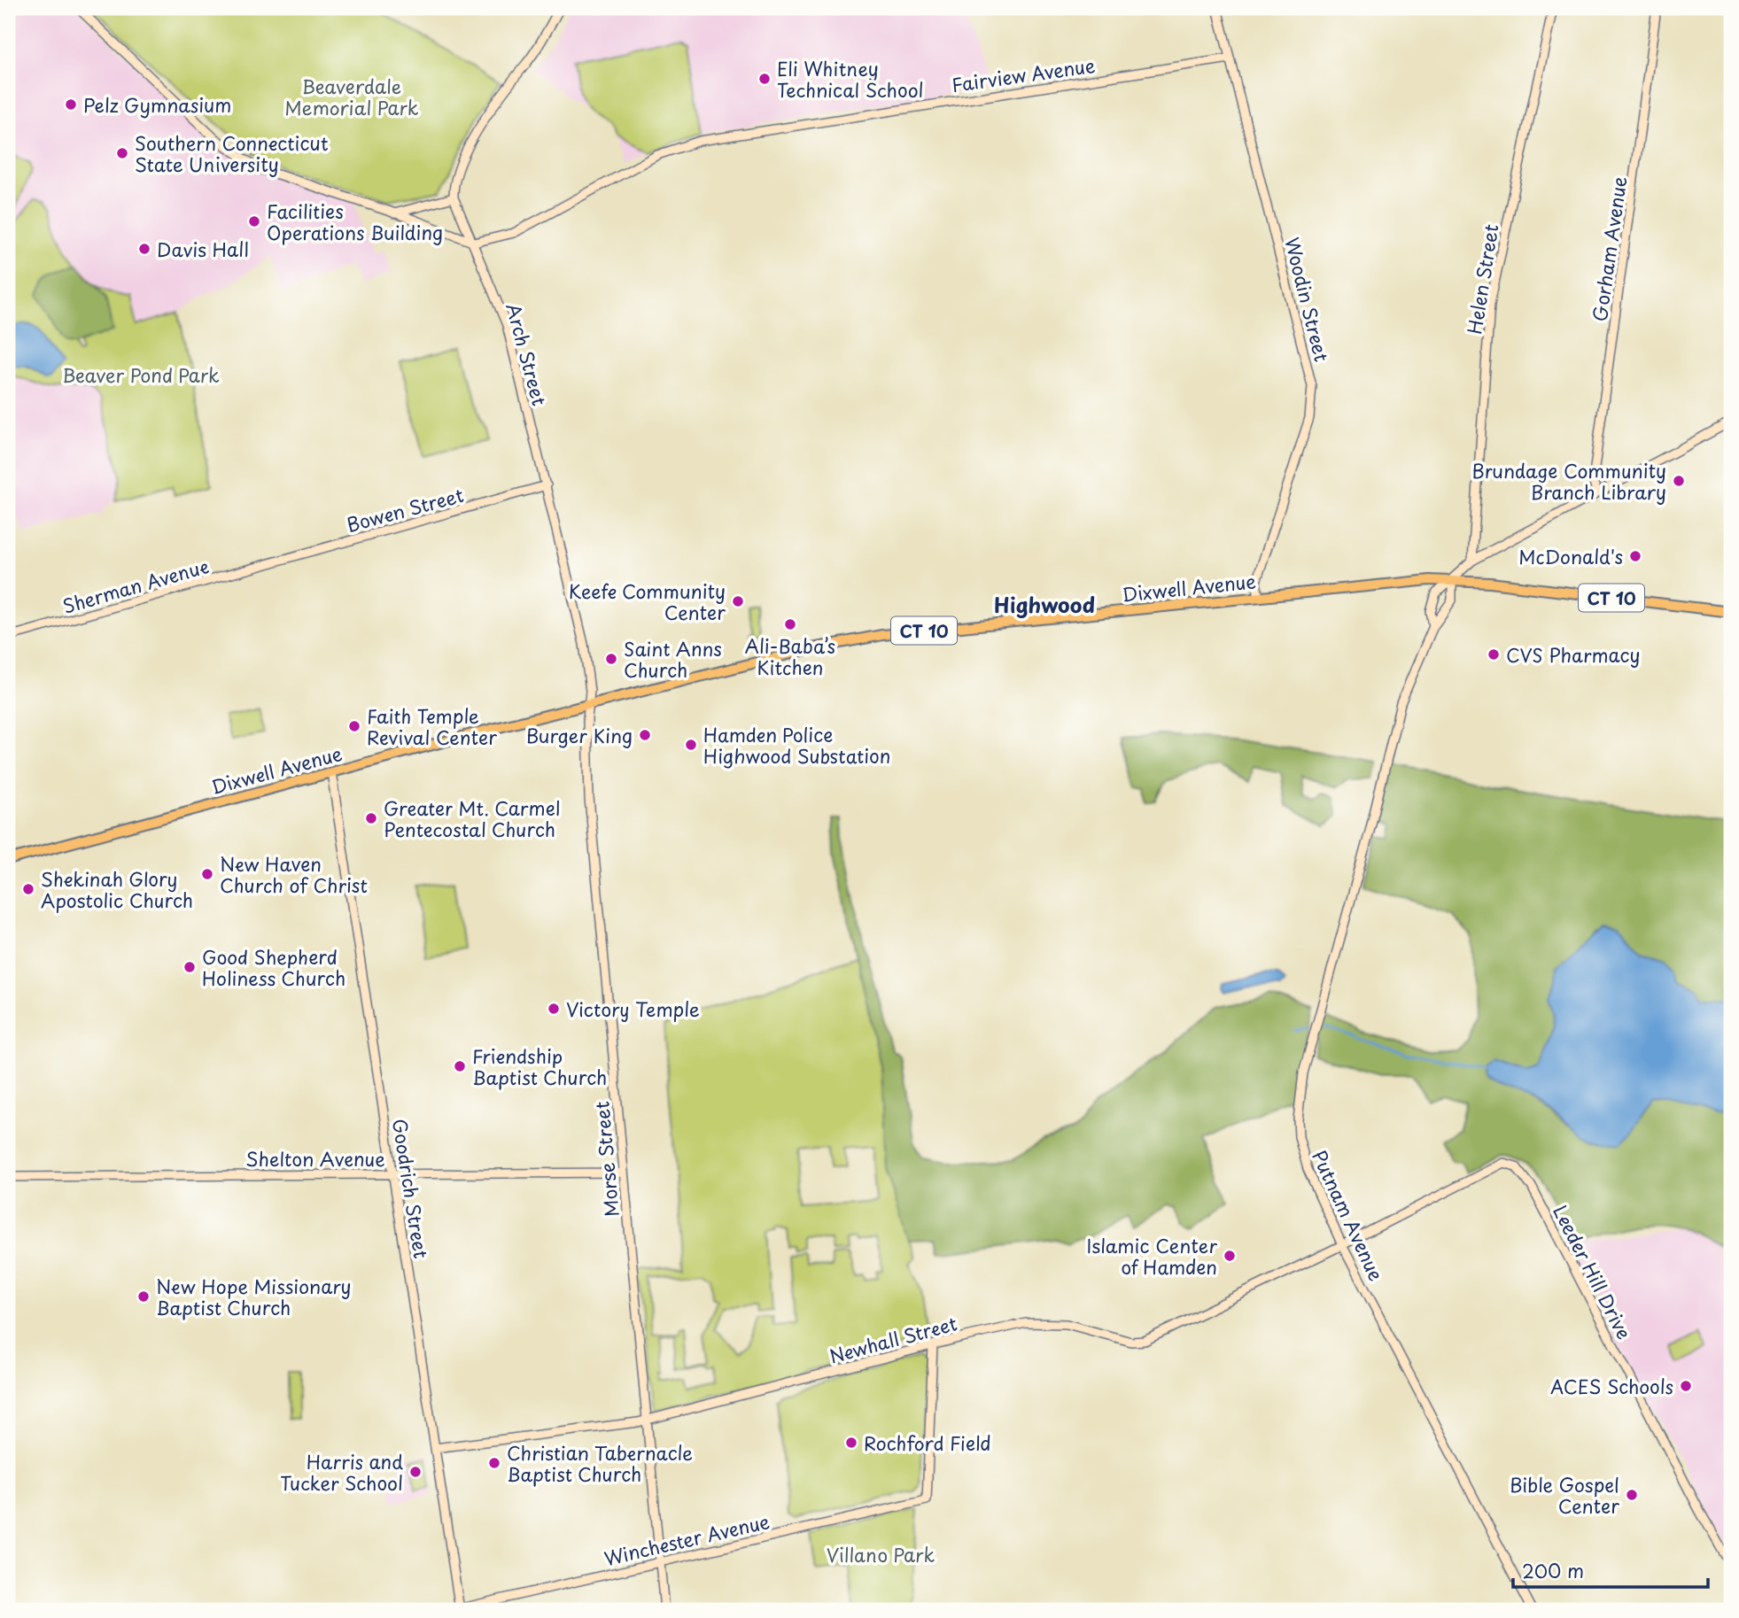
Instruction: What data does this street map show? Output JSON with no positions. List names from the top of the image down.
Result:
{
  "streets": {
    "main road": [
      "Fairview Avenue",
      "Gorham Avenue",
      "Helen Street",
      "Woodin Street",
      "Arch Street",
      "Bowen Street",
      "Sherman Avenue",
      "Dixwell Avenue",
      "CT 10",
      "Shelton Avenue",
      "Morse Street",
      "Goodrich Street",
      "Putnam Avenue",
      "Leeder Hill Drive",
      "Newhall Street",
      "Winchester Avenue"
    ]
  },
  "crossings": [
    ["Fairview Avenue", "Woodin Street"],
    ["Fairview Avenue", "Arch Street"],
    ["Woodin Street", "Dixwell Avenue"],
    ["Arch Street", "Bowen Street"],
    ["Arch Street", "Dixwell Avenue"],
    ["Arch Street", "Morse Street"],
    ["Bowen Street", "Sherman Avenue"],
    ["Dixwell Avenue", "Morse Street"],
    ["Dixwell Avenue", "Goodrich Street"],
    ["Dixwell Avenue", "Putnam Avenue"],
    ["Shelton Avenue", "Morse Street"],
    ["Shelton Avenue", "Goodrich Street"],
    ["Morse Street", "Newhall Street"],
    ["Morse Street", "Winchester Avenue"],
    ["Goodrich Street", "Newhall Street"],
    ["Goodrich Street", "Winchester Avenue"],
    ["Putnam Avenue", "Leeder Hill Drive"],
    ["Putnam Avenue", "Newhall Street"],
    ["Leeder Hill Drive", "Newhall Street"],
    ["Newhall Street", "Winchester Avenue"]
  ],
  "districts": ["Highwood"],
  "parks": ["Beaverdale Memorial Park", "Beaver Pond Park", "Villano Park"],
  "places": [
    "Eli Whitney Technical School",
    "Pelz Gymnasium",
    "Southern Connecticut State University",
    "Facilities Operations Building",
    "Davis Hall",
    "Brundage Community Branch Library",
    "McDonald's",
    "Keefe Community Center",
    "Ali-Baba’s Kitchen",
    "CVS Pharmacy",
    "Saint Anns Church",
    "Faith Temple Revival Center",
    "Burger King",
    "Hamden Police Highwood Substation",
    "Greater Mt. Carmel Pentecostal Church",
    "New Haven Church of Christ",
    "Shekinah Glory Apostolic Church",
    "Good Shepherd Holiness Church",
    "Victory Temple",
    "Friendship Baptist Church",
    "Islamic Center of Hamden",
    "New Hope Missionary Baptist Church",
    "ACES Schools",
    "Rochford Field",
    "Christian Tabernacle Baptist Church",
    "Harris and Tucker School",
    "Bible Gospel Center"
  ],
  "scale_bar": "200 m"
}
